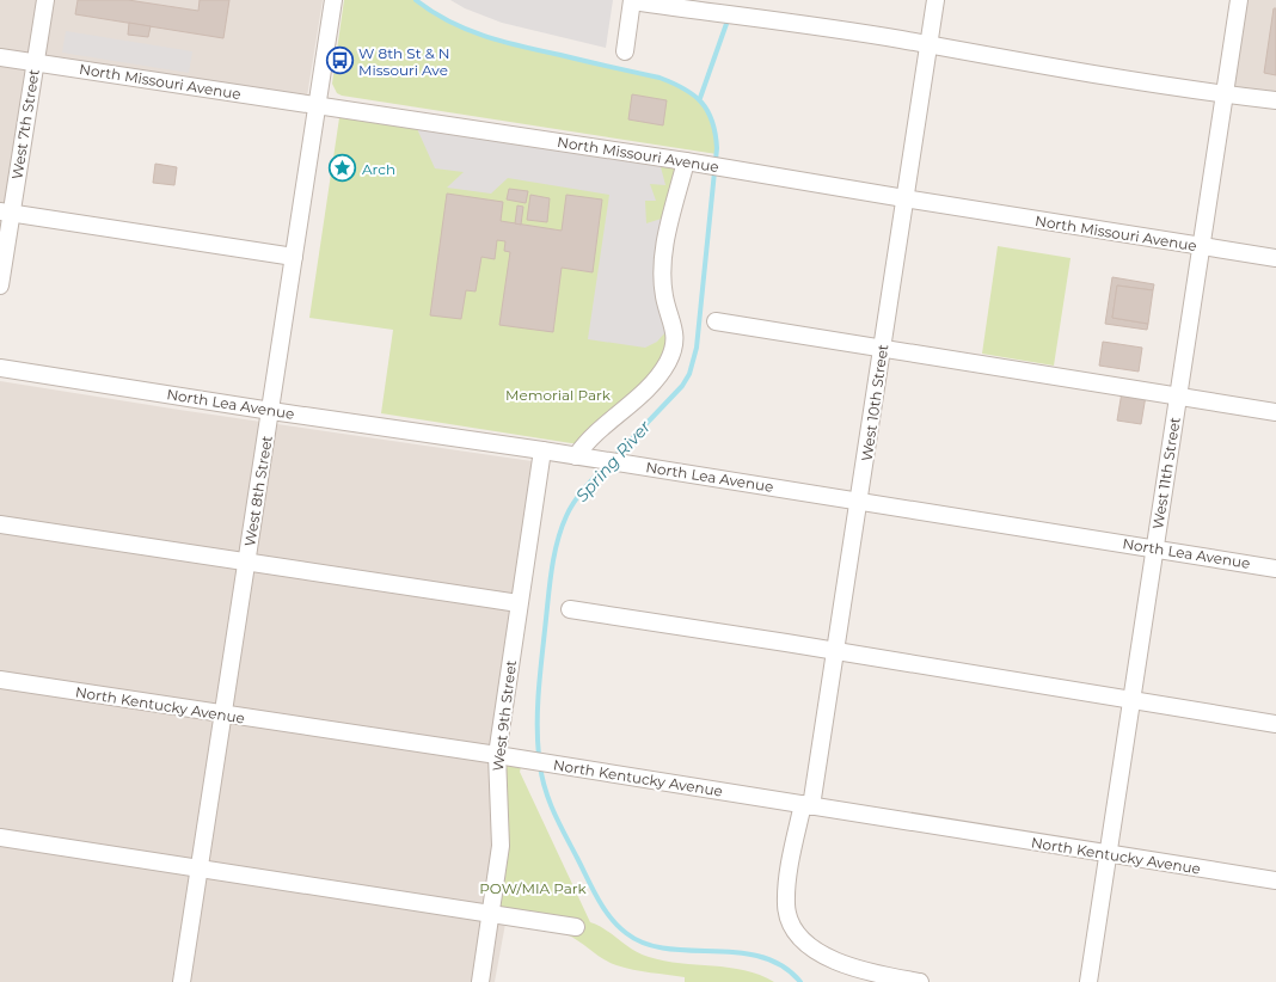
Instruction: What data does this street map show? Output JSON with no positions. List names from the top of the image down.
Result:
{
  "streets": {
    "street": [
      "North Missouri Avenue",
      "West 7th Street",
      "West 10th Street",
      "North Lea Avenue",
      "West 11th Street",
      "West 8th Street",
      "North Kentucky Avenue",
      "West 9th Street"
    ]
  },
  "crossings": [
    ["North Missouri Avenue", "West 7th Street"],
    ["North Missouri Avenue", "West 10th Street"],
    ["North Missouri Avenue", "West 11th Street"],
    ["North Missouri Avenue", "West 8th Street"],
    ["West 10th Street", "North Lea Avenue"],
    ["West 10th Street", "North Kentucky Avenue"],
    ["North Lea Avenue", "West 11th Street"],
    ["North Lea Avenue", "West 8th Street"],
    ["North Lea Avenue", "West 9th Street"],
    ["West 11th Street", "North Kentucky Avenue"],
    ["West 8th Street", "North Kentucky Avenue"],
    ["North Kentucky Avenue", "West 9th Street"]
  ],
  "water": ["Spring River"],
  "parks": ["Memorial Park", "POW/MIA Park"],
  "places": {
    "bus stop": ["W 8th St & N Missouri Ave"],
    "place": ["Arch"]
  }
}
